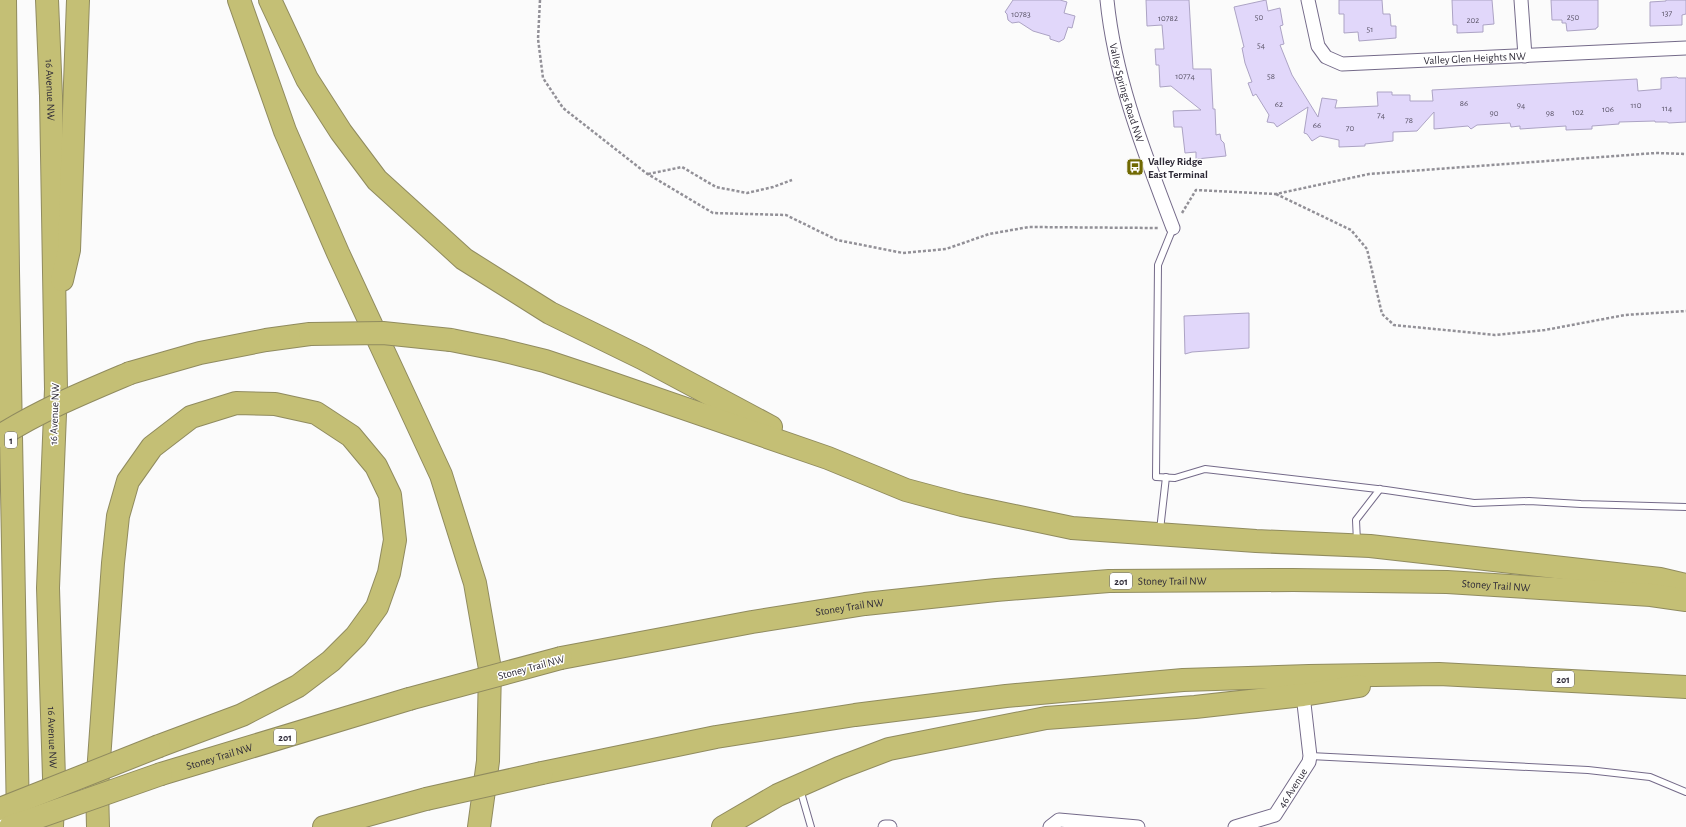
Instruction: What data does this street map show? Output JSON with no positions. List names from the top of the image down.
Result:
{
  "streets": {
    "highway": [
      "16 Avenue NW",
      "1",
      "201",
      "Stoney Trail NW"
    ],
    "street": ["Valley Glen Heights NW", "Valley Springs Road NW", "46 Avenue"]
  },
  "crossings": [
    ["16 Avenue NW", "201"],
    ["16 Avenue NW", "Stoney Trail NW"],
    ["201", "Stoney Trail NW"]
  ],
  "places": {
    "bus stop": ["Valley Ridge East Terminal"]
  },
  "house_numbers": [
    "137",
    "10783",
    "50",
    "250",
    "10782",
    "202",
    "51",
    "54",
    "10774",
    "58",
    "86",
    "62",
    "94",
    "110",
    "114",
    "106",
    "102",
    "90",
    "98",
    "74",
    "78",
    "66",
    "70"
  ]
}
